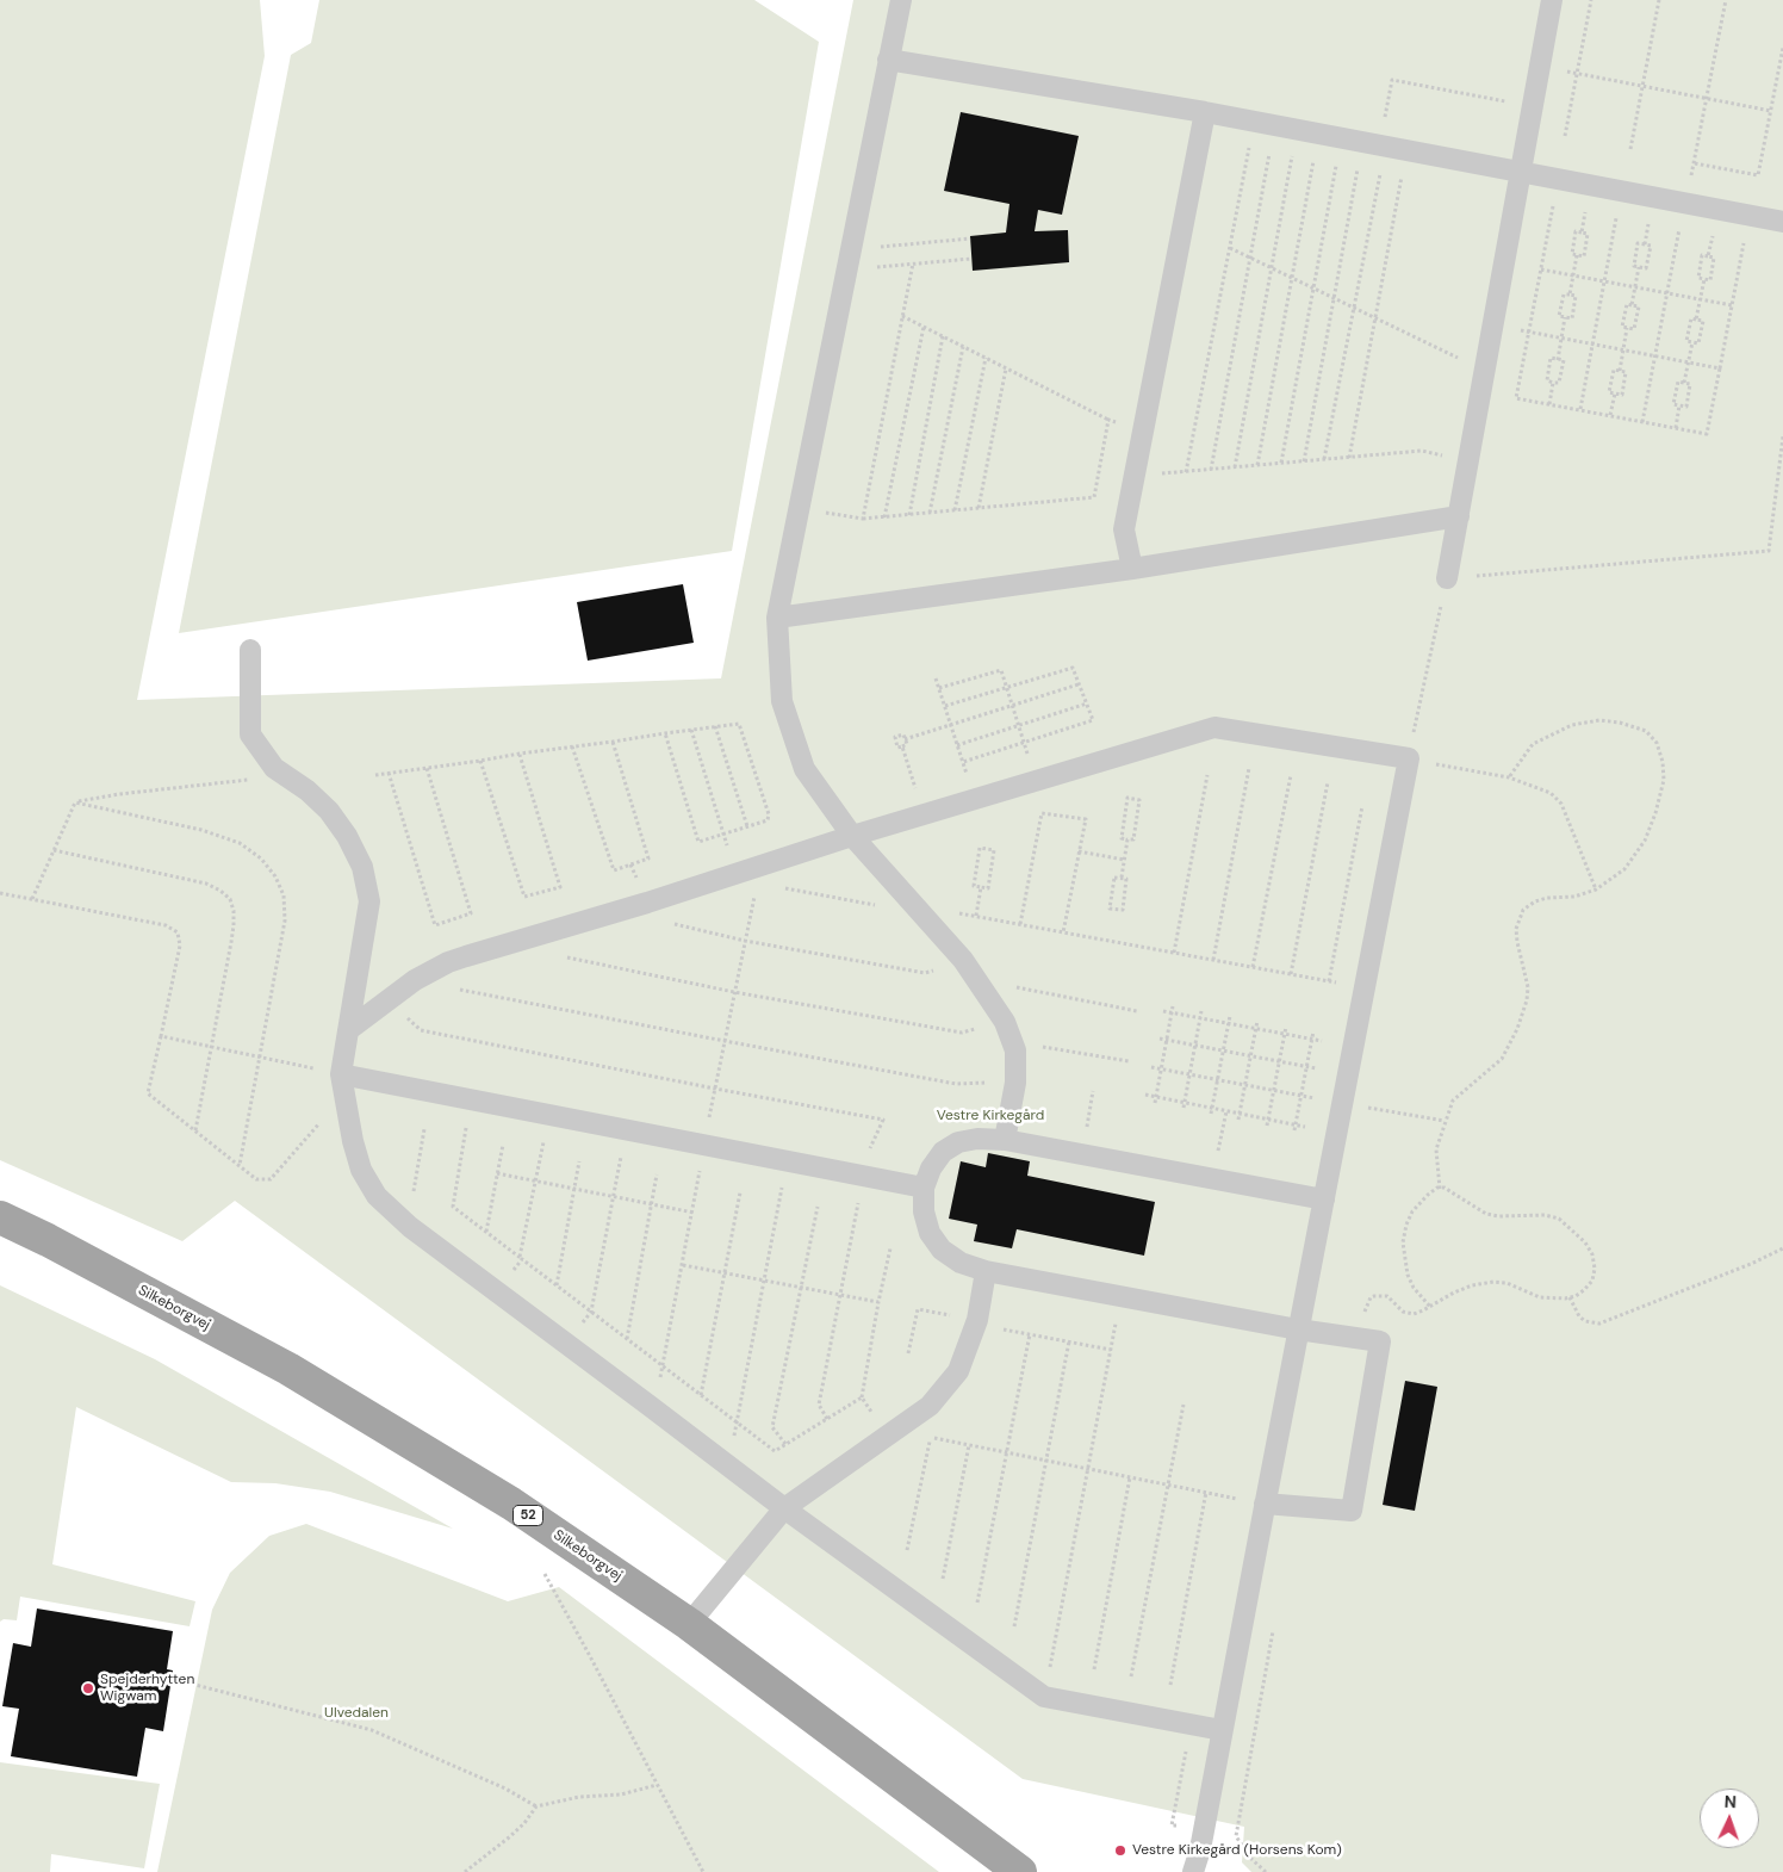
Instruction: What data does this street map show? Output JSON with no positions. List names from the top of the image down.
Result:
{
  "streets": {
    "main road": ["Silkeborgvej", "52"]
  },
  "parks": ["Vestre Kirkegård", "Ulvedalen"],
  "places": ["Spejderhytten Wigwam", "Vestre Kirkegård (Horsens Kom)"],
  "north": "top"
}
